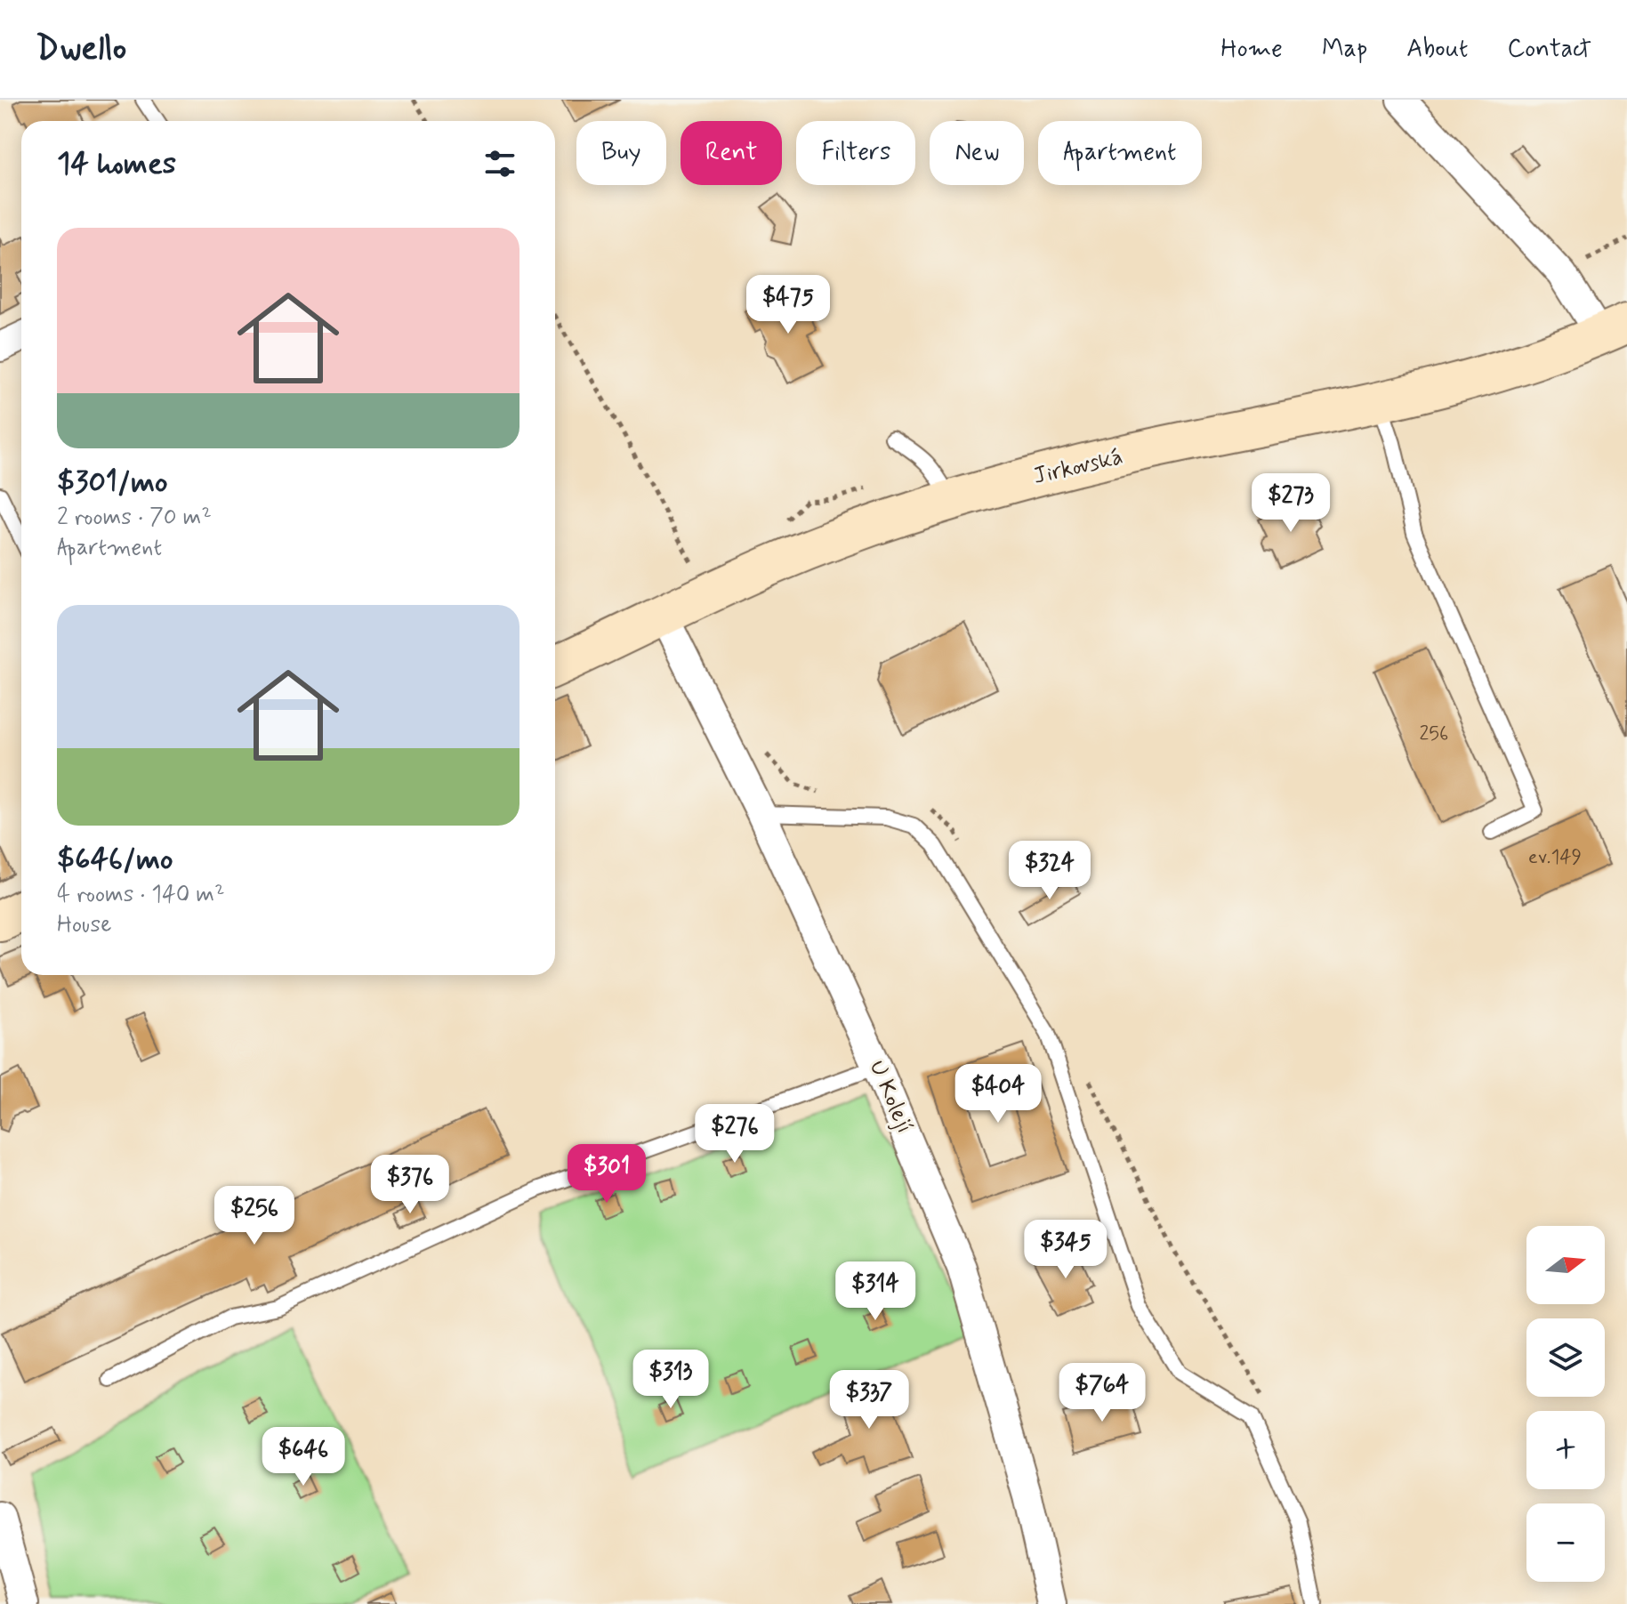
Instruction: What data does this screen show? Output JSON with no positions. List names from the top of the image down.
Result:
{
  "streets": {
    "main road": ["Jirkovská"],
    "street": ["U Kolejí"]
  },
  "crossings": [
    ["Jirkovská", "U Kolejí"]
  ],
  "house_numbers": ["256", "ev.149"],
  "north": "right",
  "page": {
    "header": "Dwello",
    "nav": [
      "Home",
      "Map",
      "About",
      "Contact"
    ],
    "chip": [
      "Buy",
      "Rent",
      "Filters",
      "New",
      "Apartment"
    ],
    "heading": "14 homes",
    "list": [
      {
        "name": "$301/mo",
        "note": "2 rooms · 70 m² · Apartment"
      },
      {
        "name": "$646/mo",
        "note": "4 rooms · 140 m² · House"
      }
    ],
    "price": [
      "$475",
      "$273",
      "$324",
      "$404",
      "$276",
      "$301",
      "$376",
      "$256",
      "$345",
      "$314",
      "$313",
      "$764",
      "$337",
      "$646"
    ],
    "map_buttons": ["+", "−"]
  }
}
